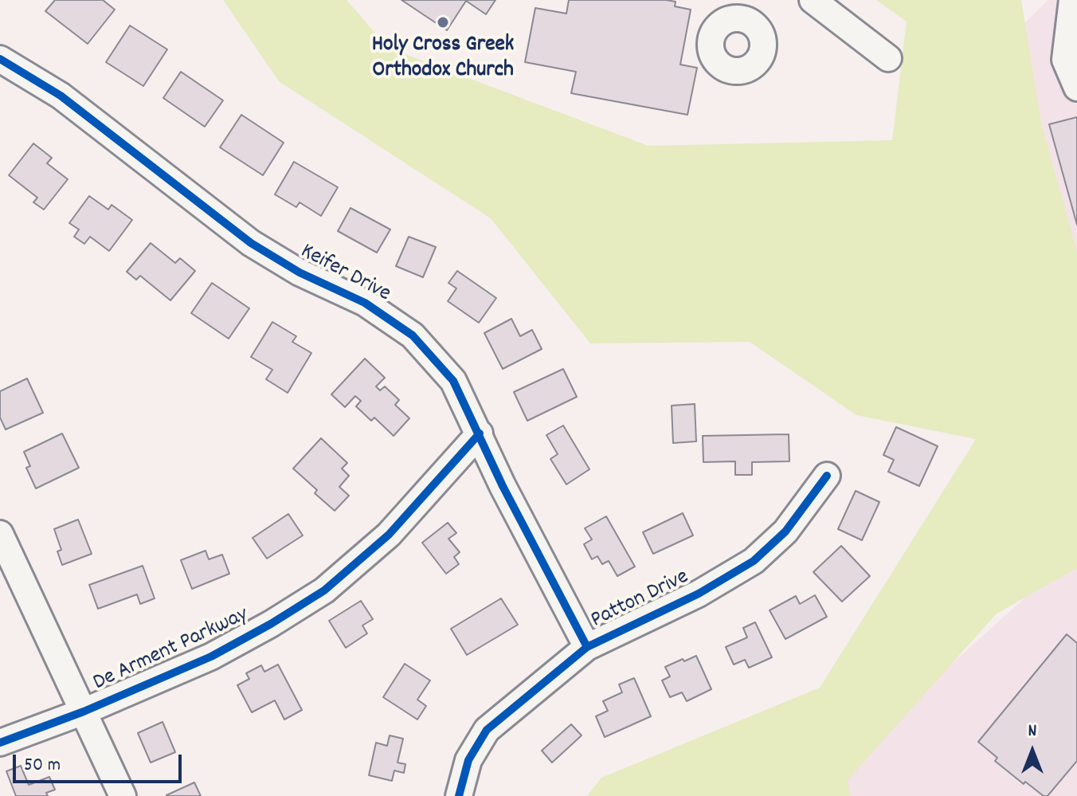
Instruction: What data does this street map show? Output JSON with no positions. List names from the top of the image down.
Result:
{
  "streets": {
    "street": ["Keifer Drive", "Patton Drive", "De Arment Parkway"]
  },
  "crossings": [
    ["Keifer Drive", "Patton Drive"],
    ["Keifer Drive", "De Arment Parkway"]
  ],
  "places": ["Holy Cross Greek Orthodox Church"],
  "scale_bar": "50 m",
  "north": "top"
}
